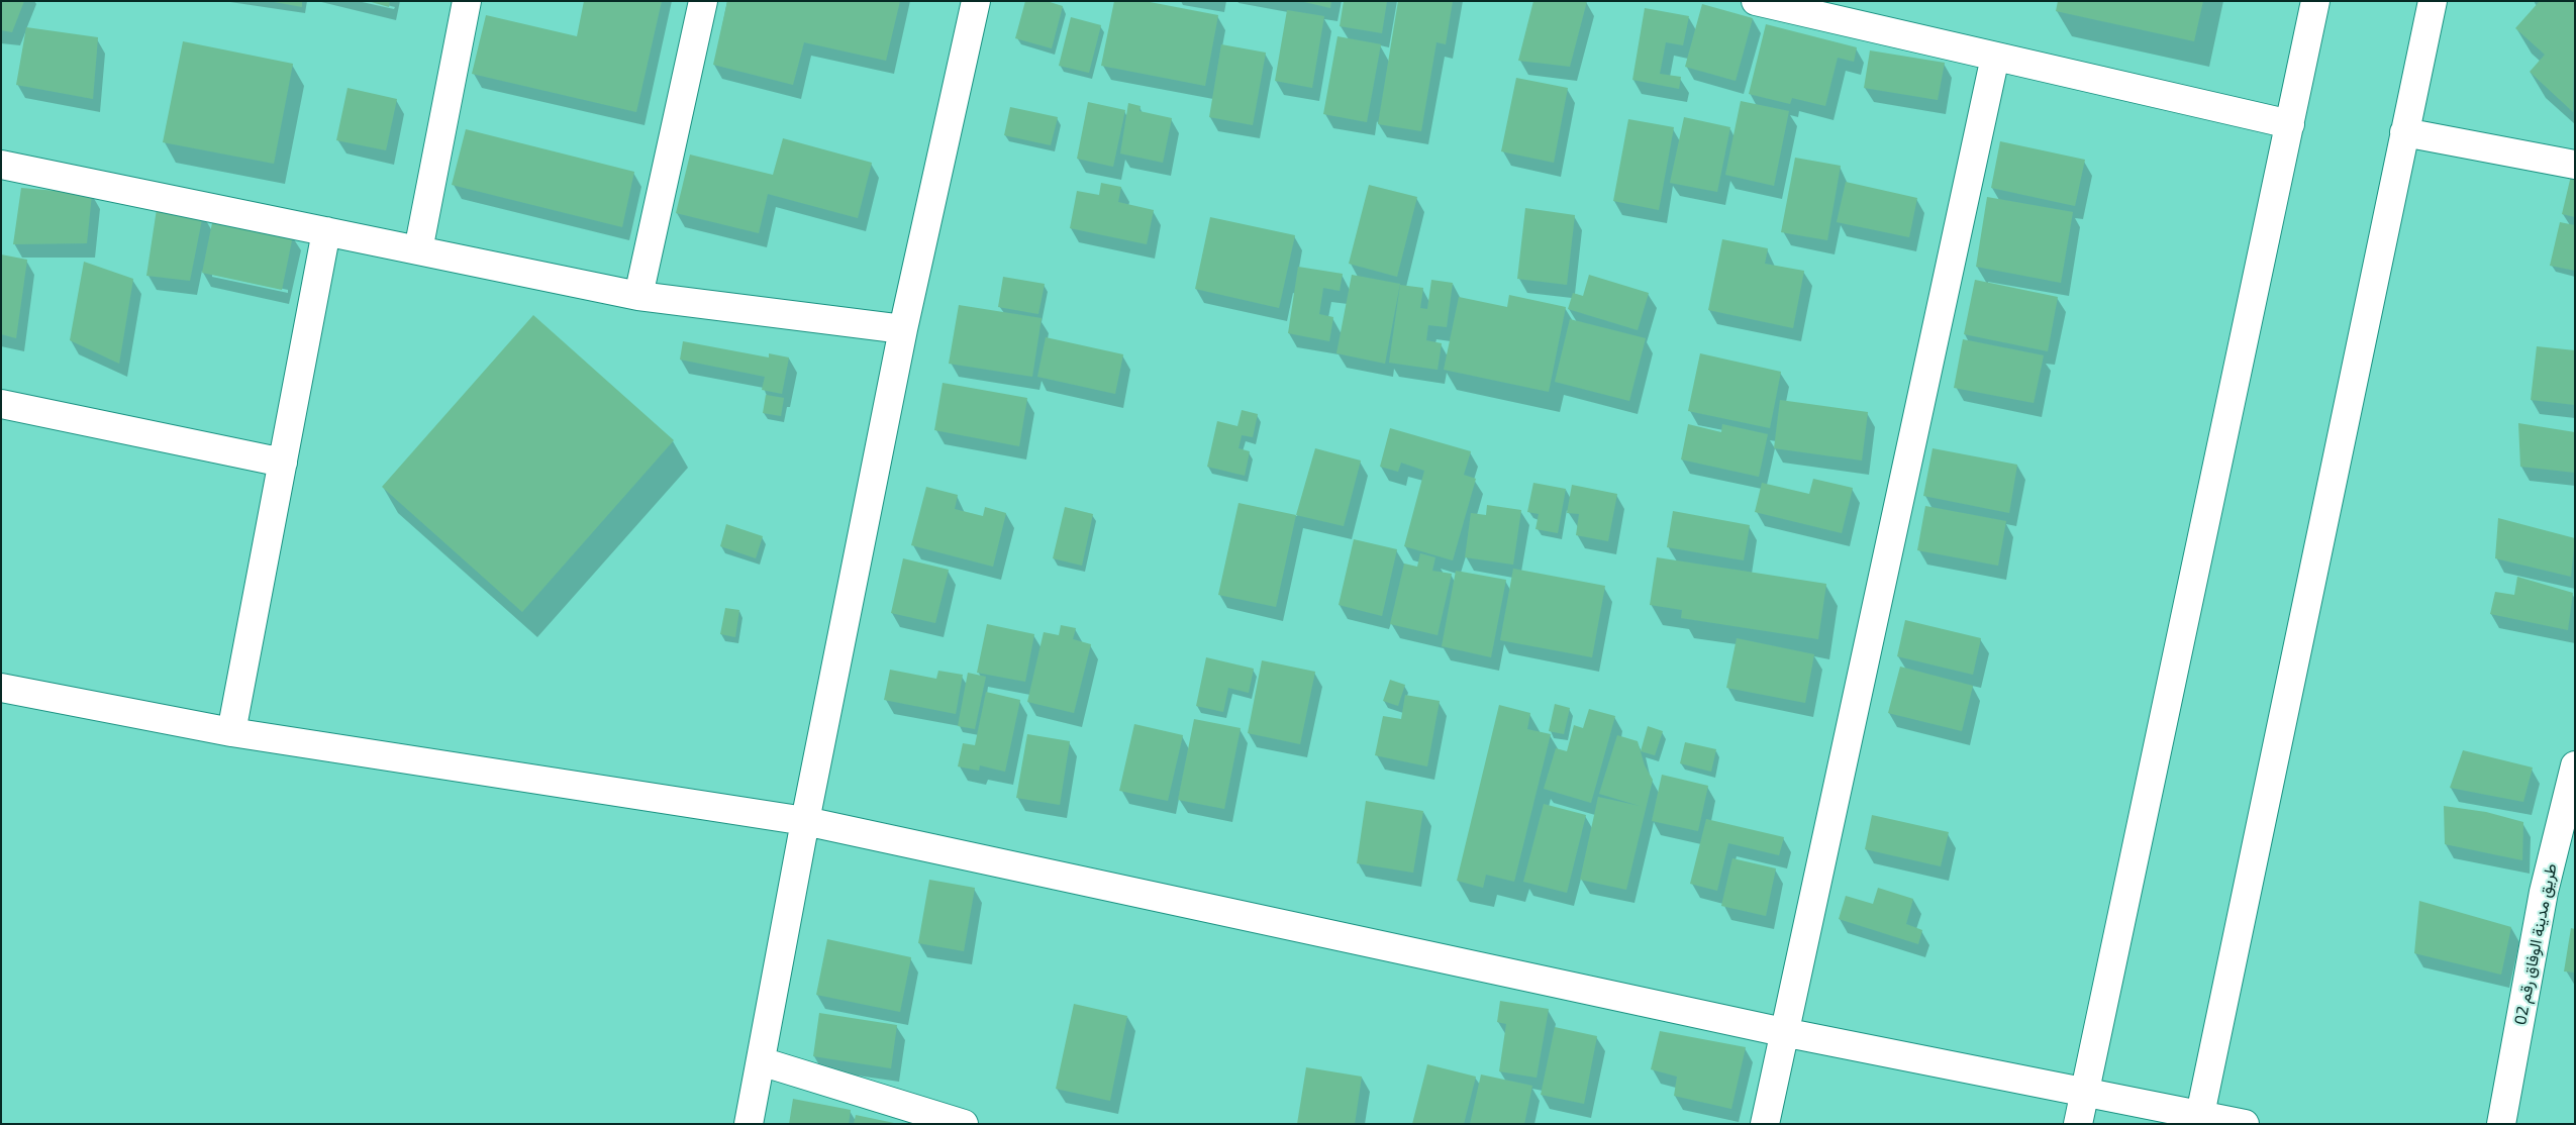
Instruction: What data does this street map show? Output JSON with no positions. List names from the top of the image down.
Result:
{
  "streets": {
    "street": ["طريق مدينة الوفاق رقم 02"]
  }
}
